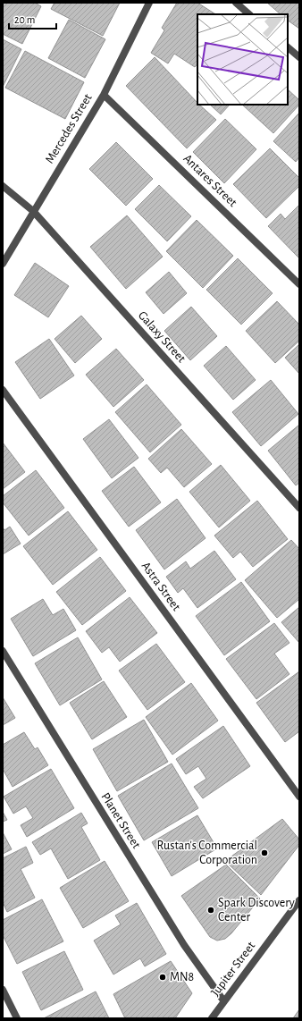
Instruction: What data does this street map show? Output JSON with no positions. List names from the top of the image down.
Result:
{
  "streets": {
    "street": [
      "Mercedes Street",
      "Antares Street",
      "Galaxy Street",
      "Astra Street",
      "Planet Street",
      "Jupiter Street"
    ]
  },
  "crossings": [
    ["Mercedes Street", "Antares Street"],
    ["Mercedes Street", "Galaxy Street"],
    ["Planet Street", "Jupiter Street"]
  ],
  "places": ["Rustan's Commercial Corporation", "Spark Discovery Center", "MN8"],
  "scale_bar": "20 m"
}
